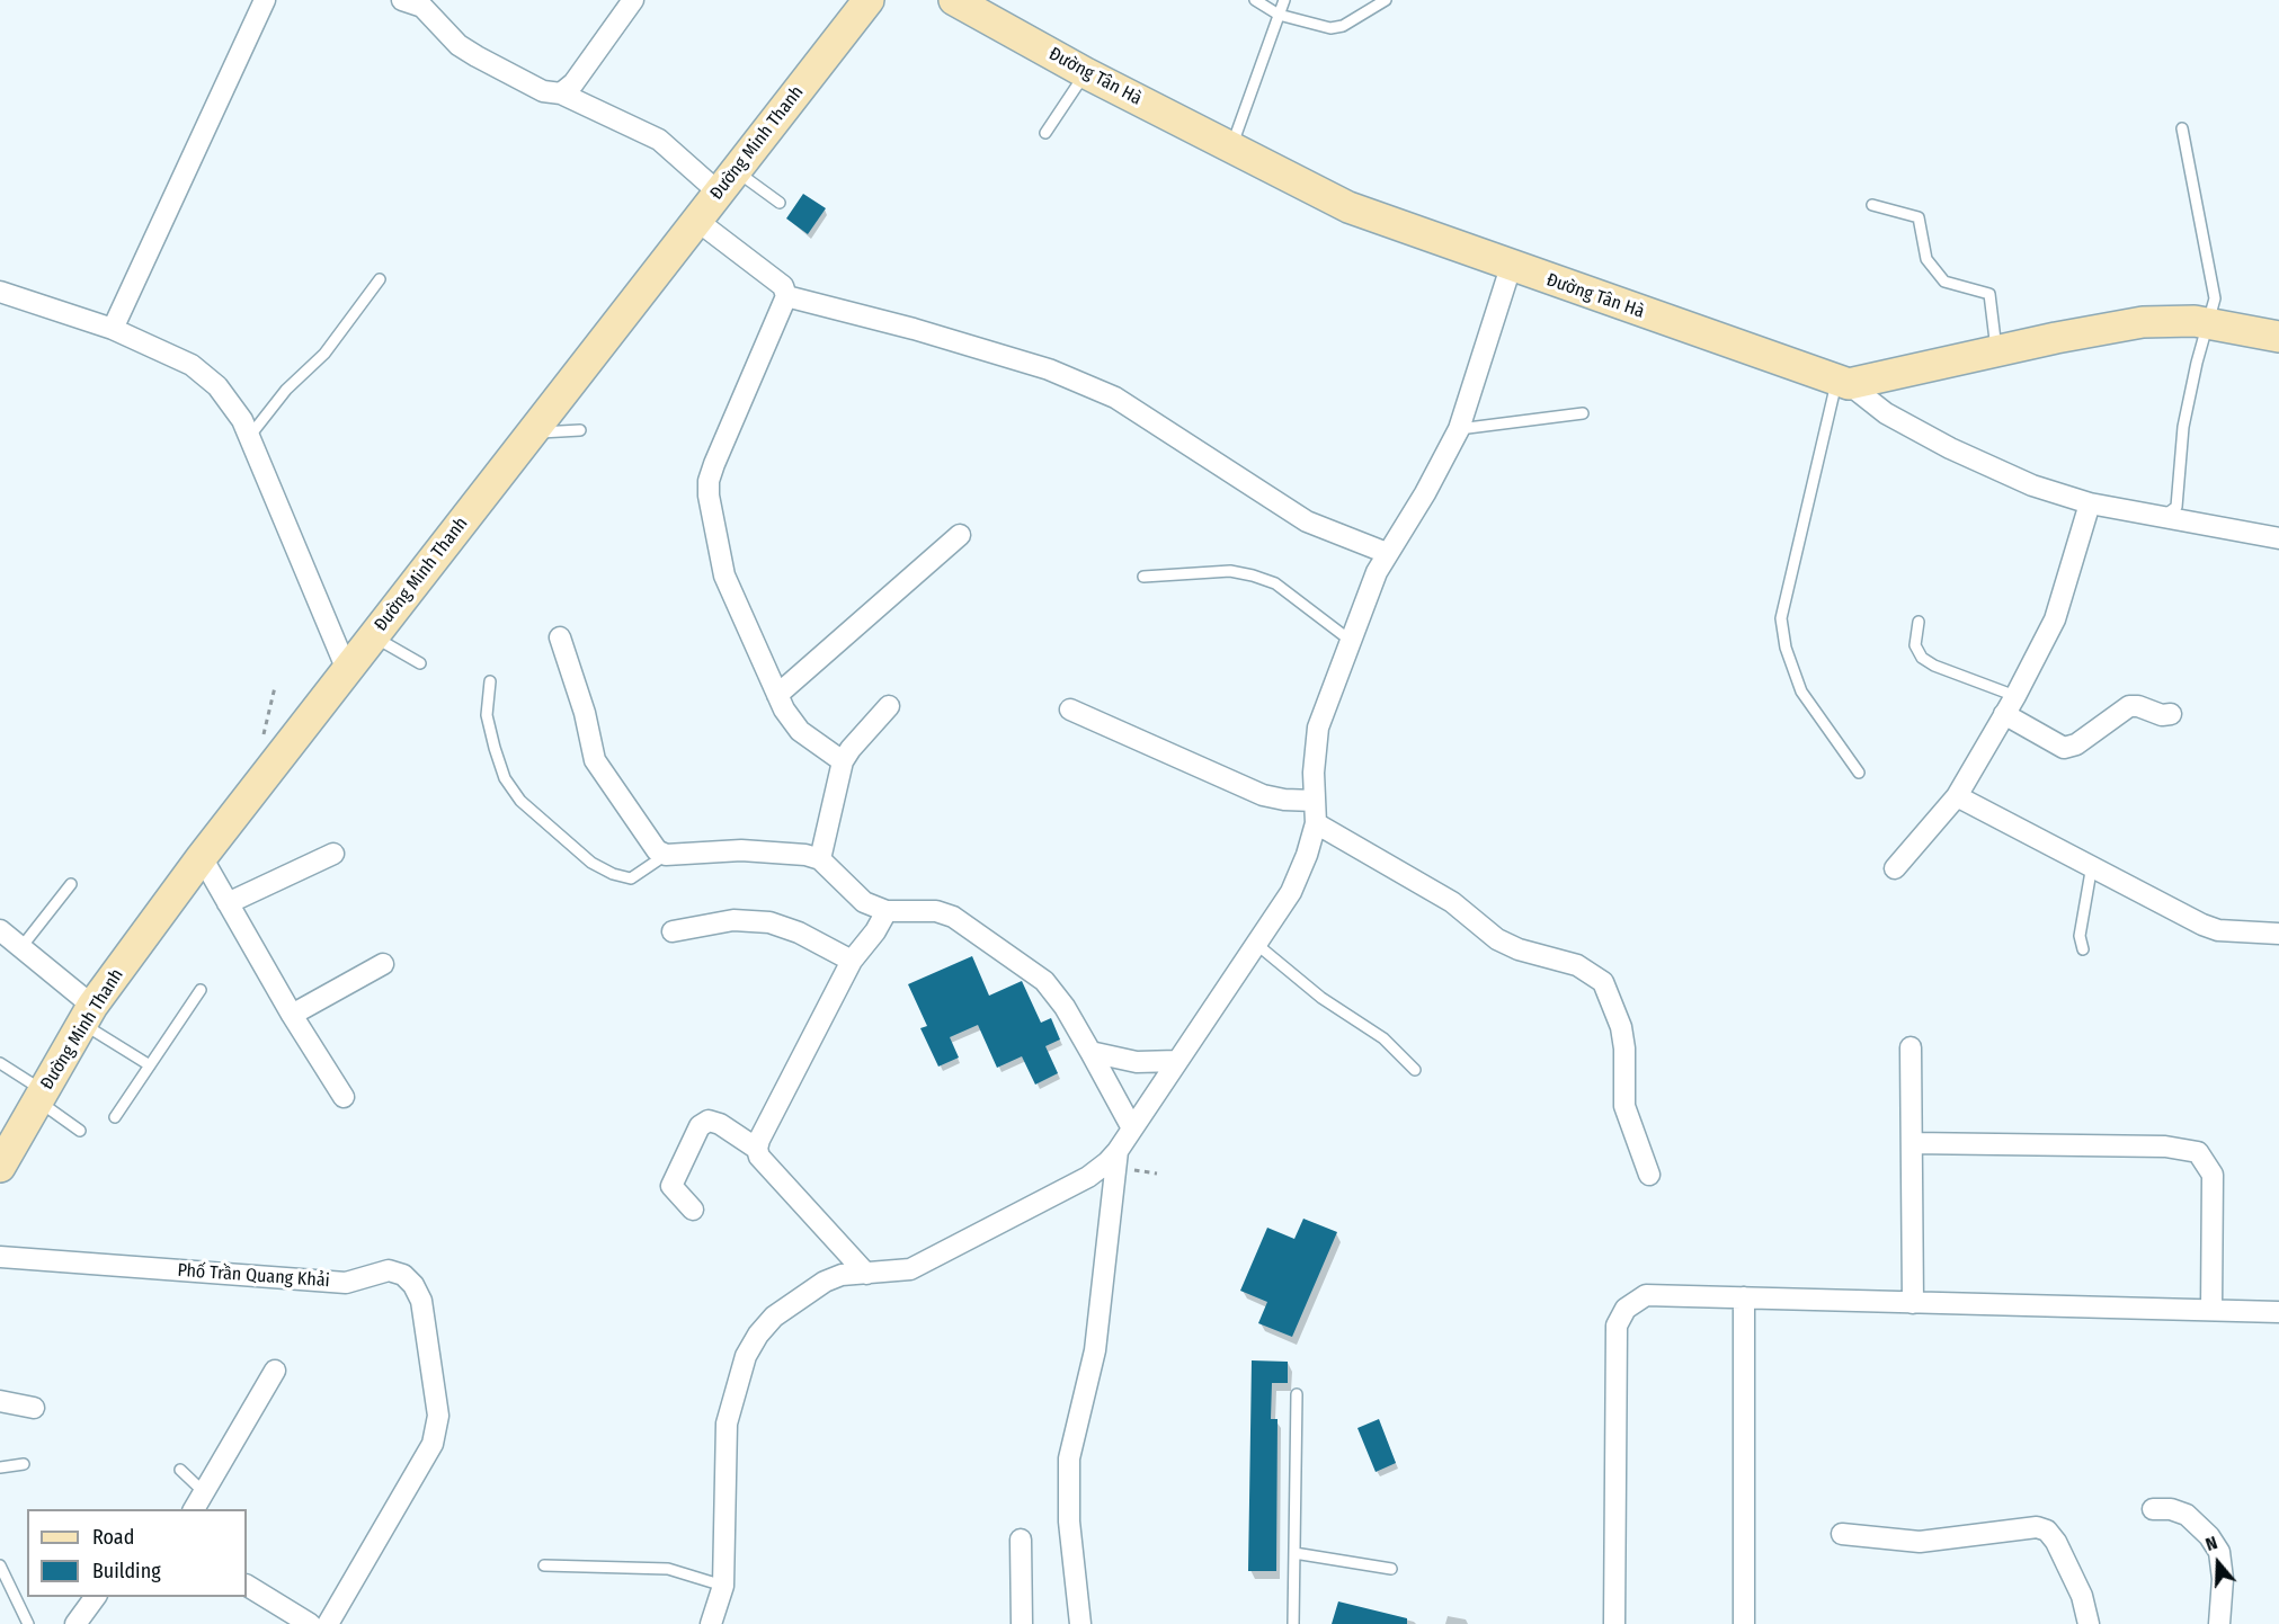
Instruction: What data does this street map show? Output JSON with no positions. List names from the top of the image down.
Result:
{
  "streets": {
    "street": ["Đường Tân Hà", "Đường Minh Thanh", "Phố Trần Quang Khải"]
  },
  "legend": ["Road", "Building"],
  "north": "top"
}
